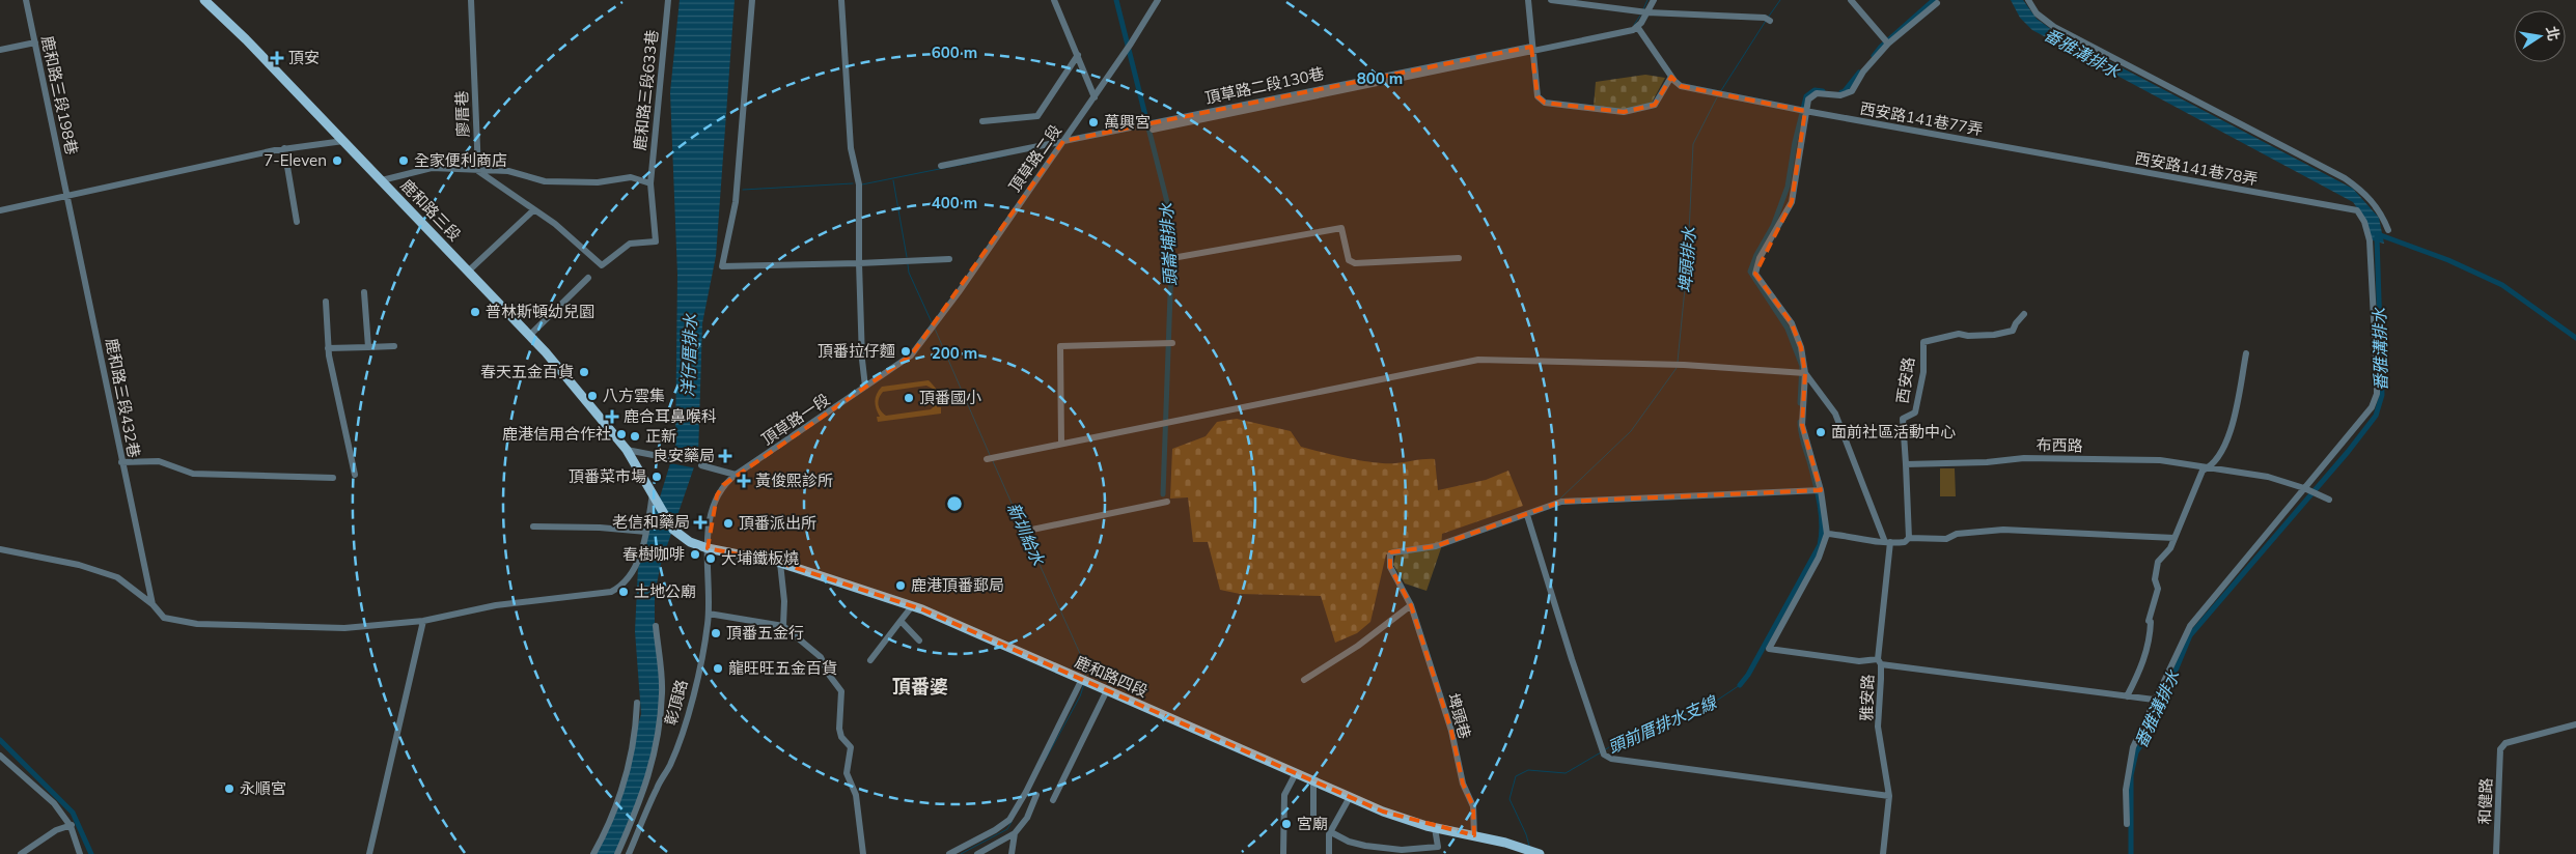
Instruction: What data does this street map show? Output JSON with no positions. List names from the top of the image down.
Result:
{
  "streets": {
    "main road": ["鹿和路三段", "鹿和路四段"],
    "street": [
      "頂草路二段130巷",
      "鹿和路三段633巷",
      "鹿和路三段198巷",
      "廖厝巷",
      "西安路141巷77弄",
      "頂草路二段",
      "西安路141巷78弄",
      "西安路",
      "鹿和路三段432巷",
      "頂草路一段",
      "布西路",
      "雅安路",
      "彰頂路",
      "埤頭巷",
      "和健路"
    ]
  },
  "crossings": [
    ["頂草路二段130巷", "頂草路二段"],
    ["鹿和路三段198巷", "鹿和路三段432巷"],
    ["西安路141巷77弄", "西安路141巷78弄"],
    ["頂草路二段", "頂草路一段"],
    ["西安路141巷78弄", "布西路"],
    ["鹿和路三段", "鹿和路四段"],
    ["西安路", "布西路"],
    ["頂草路一段", "鹿和路四段"],
    ["頂草路一段", "彰頂路"],
    ["鹿和路四段", "彰頂路"],
    ["鹿和路四段", "埤頭巷"]
  ],
  "districts": ["頂番婆"],
  "water": [
    "番雅溝排水",
    "頭崙埔排水",
    "埤頭排水",
    "洋仔厝排水",
    "新圳給水",
    "頭前厝排水支線"
  ],
  "places": {
    "health": [
      "頂安",
      "鹿合耳鼻喉科",
      "良安藥局",
      "黃俊熙診所",
      "老信和藥局"
    ],
    "other": [
      "萬興宮",
      "7-Eleven",
      "全家便利商店",
      "普林斯頓幼兒園",
      "頂番拉仔麵",
      "春天五金百貨",
      "八方雲集",
      "頂番國小",
      "面前社區活動中心",
      "鹿港信用合作社",
      "正新",
      "頂番菜市場",
      "頂番派出所",
      "春樹咖啡",
      "大埔鐵板燒",
      "鹿港頂番郵局",
      "土地公廟",
      "頂番五金行",
      "龍旺旺五金百貨",
      "永順宮",
      "宮廟"
    ]
  },
  "north": "right",
  "rings": [
    "600 m",
    "800 m",
    "400 m",
    "200 m"
  ]
}
